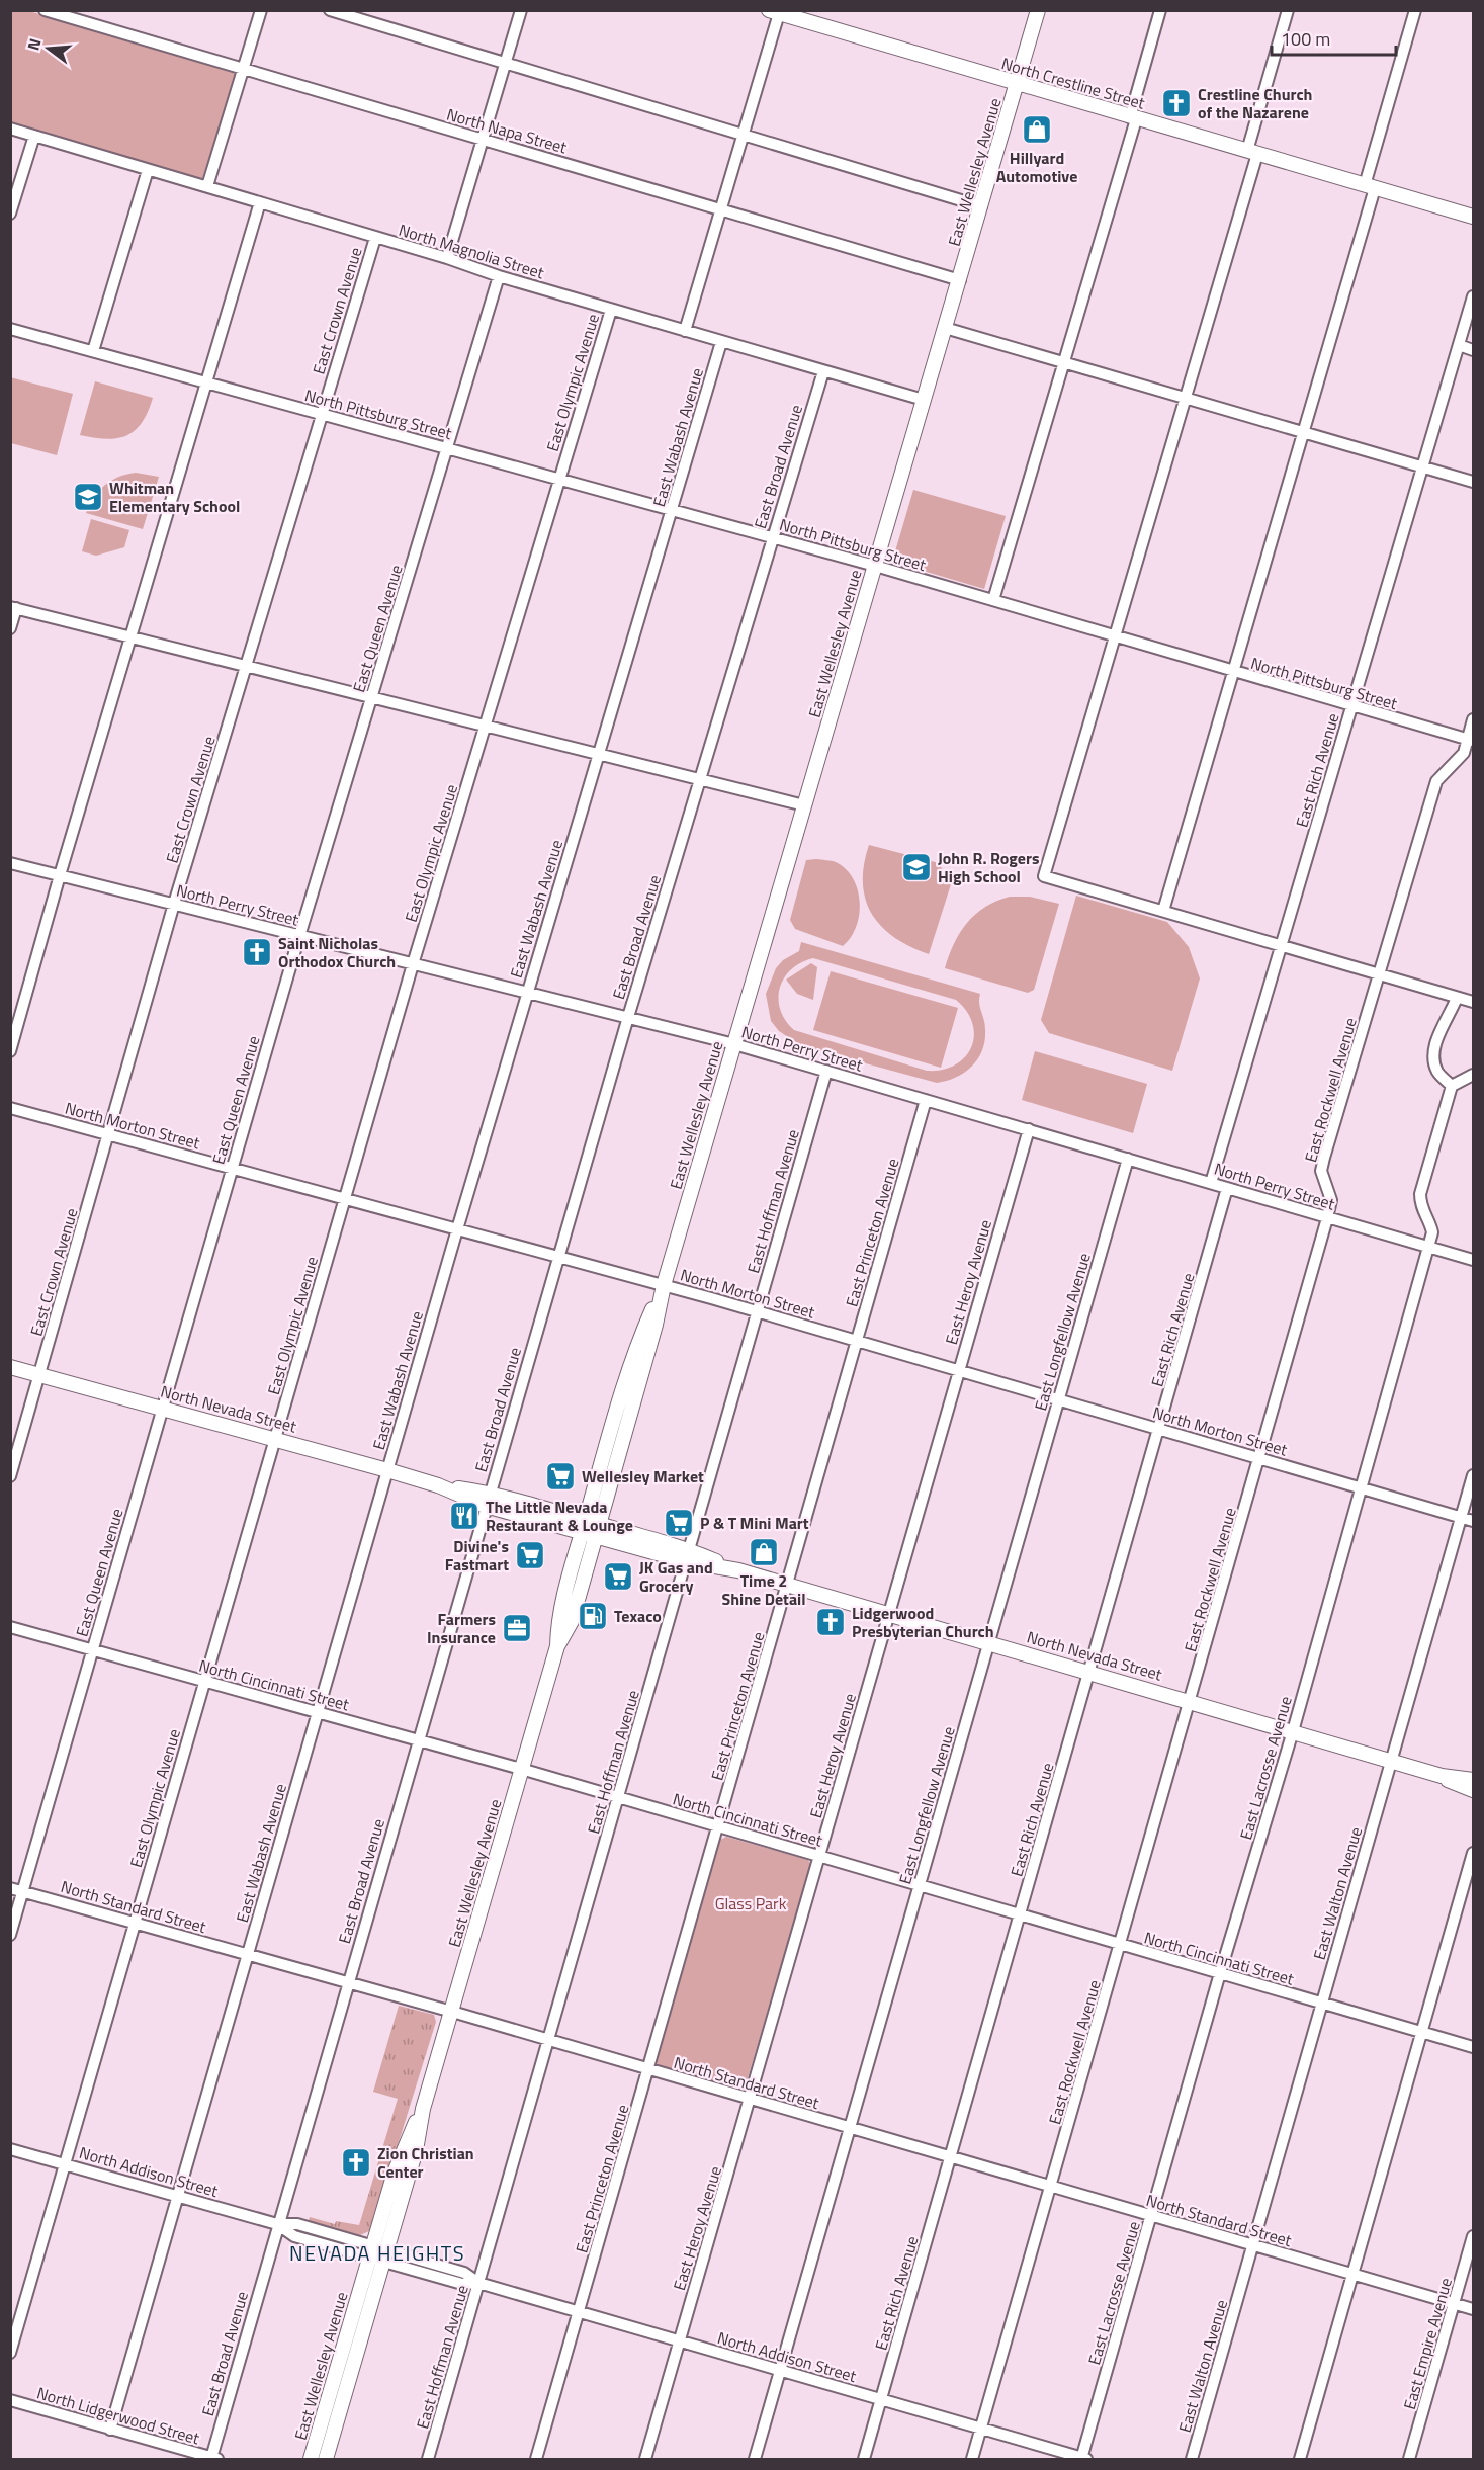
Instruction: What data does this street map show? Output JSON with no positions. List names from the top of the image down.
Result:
{
  "streets": {
    "main road": ["North Crestline Street", "East Wellesley Avenue", "North Nevada Street"],
    "street": [
      "North Napa Street",
      "North Magnolia Street",
      "East Crown Avenue",
      "East Olympic Avenue",
      "North Pittsburg Street",
      "East Wabash Avenue",
      "East Broad Avenue",
      "East Queen Avenue",
      "East Rich Avenue",
      "North Perry Street",
      "East Rockwell Avenue",
      "North Morton Street",
      "East Hoffman Avenue",
      "East Princeton Avenue",
      "East Heroy Avenue",
      "East Longfellow Avenue",
      "North Cincinnati Street",
      "East Lacrosse Avenue",
      "East Walton Avenue",
      "North Standard Street",
      "North Addison Street",
      "East Empire Avenue",
      "North Lidgerwood Street"
    ]
  },
  "crossings": [
    ["North Crestline Street", "East Wellesley Avenue"],
    ["North Napa Street", "East Wellesley Avenue"],
    ["East Wellesley Avenue", "North Magnolia Street"],
    ["East Wellesley Avenue", "North Pittsburg Street"],
    ["East Wellesley Avenue", "North Perry Street"],
    ["East Wellesley Avenue", "North Morton Street"],
    ["East Wellesley Avenue", "North Nevada Street"],
    ["East Wellesley Avenue", "North Cincinnati Street"],
    ["East Wellesley Avenue", "North Standard Street"],
    ["East Wellesley Avenue", "North Addison Street"],
    ["North Magnolia Street", "East Crown Avenue"],
    ["North Magnolia Street", "East Olympic Avenue"],
    ["North Magnolia Street", "East Wabash Avenue"],
    ["North Magnolia Street", "East Broad Avenue"],
    ["North Magnolia Street", "East Queen Avenue"],
    ["East Crown Avenue", "North Pittsburg Street"],
    ["East Crown Avenue", "North Perry Street"],
    ["East Crown Avenue", "North Morton Street"],
    ["East Crown Avenue", "North Nevada Street"],
    ["East Olympic Avenue", "North Pittsburg Street"],
    ["East Olympic Avenue", "North Perry Street"],
    ["East Olympic Avenue", "North Morton Street"],
    ["East Olympic Avenue", "North Nevada Street"],
    ["East Olympic Avenue", "North Cincinnati Street"],
    ["East Olympic Avenue", "North Standard Street"],
    ["East Olympic Avenue", "North Addison Street"],
    ["North Pittsburg Street", "East Wabash Avenue"],
    ["North Pittsburg Street", "East Broad Avenue"],
    ["North Pittsburg Street", "East Queen Avenue"],
    ["North Pittsburg Street", "East Rich Avenue"],
    ["North Pittsburg Street", "East Rockwell Avenue"],
    ["East Wabash Avenue", "North Perry Street"],
    ["East Wabash Avenue", "North Morton Street"],
    ["East Wabash Avenue", "North Nevada Street"],
    ["East Wabash Avenue", "North Cincinnati Street"],
    ["East Wabash Avenue", "North Standard Street"],
    ["East Wabash Avenue", "North Addison Street"],
    ["East Wabash Avenue", "North Lidgerwood Street"],
    ["East Broad Avenue", "North Perry Street"],
    ["East Broad Avenue", "North Morton Street"],
    ["East Broad Avenue", "North Nevada Street"],
    ["East Broad Avenue", "North Cincinnati Street"],
    ["East Broad Avenue", "North Standard Street"],
    ["East Broad Avenue", "North Addison Street"],
    ["East Broad Avenue", "North Lidgerwood Street"],
    ["East Queen Avenue", "North Perry Street"],
    ["East Queen Avenue", "North Morton Street"],
    ["East Queen Avenue", "North Nevada Street"],
    ["East Queen Avenue", "North Cincinnati Street"],
    ["East Queen Avenue", "North Standard Street"],
    ["East Rich Avenue", "North Perry Street"],
    ["East Rich Avenue", "North Morton Street"],
    ["East Rich Avenue", "North Nevada Street"],
    ["East Rich Avenue", "North Cincinnati Street"],
    ["East Rich Avenue", "North Standard Street"],
    ["East Rich Avenue", "North Addison Street"],
    ["North Perry Street", "East Rockwell Avenue"],
    ["North Perry Street", "East Hoffman Avenue"],
    ["North Perry Street", "East Princeton Avenue"],
    ["North Perry Street", "East Heroy Avenue"],
    ["North Perry Street", "East Longfellow Avenue"],
    ["North Perry Street", "East Lacrosse Avenue"],
    ["East Rockwell Avenue", "North Morton Street"],
    ["East Rockwell Avenue", "North Nevada Street"],
    ["East Rockwell Avenue", "North Cincinnati Street"],
    ["East Rockwell Avenue", "North Standard Street"],
    ["East Rockwell Avenue", "North Addison Street"],
    ["North Morton Street", "East Hoffman Avenue"],
    ["North Morton Street", "East Princeton Avenue"],
    ["North Morton Street", "East Heroy Avenue"],
    ["North Morton Street", "East Longfellow Avenue"],
    ["North Morton Street", "East Lacrosse Avenue"],
    ["North Morton Street", "East Walton Avenue"],
    ["East Hoffman Avenue", "North Nevada Street"],
    ["East Hoffman Avenue", "North Cincinnati Street"],
    ["East Hoffman Avenue", "North Standard Street"],
    ["East Hoffman Avenue", "North Addison Street"],
    ["East Princeton Avenue", "North Nevada Street"],
    ["East Princeton Avenue", "North Cincinnati Street"],
    ["East Princeton Avenue", "North Standard Street"],
    ["East Princeton Avenue", "North Addison Street"],
    ["East Heroy Avenue", "North Nevada Street"],
    ["East Heroy Avenue", "North Cincinnati Street"],
    ["East Heroy Avenue", "North Standard Street"],
    ["East Heroy Avenue", "North Addison Street"],
    ["East Longfellow Avenue", "North Nevada Street"],
    ["East Longfellow Avenue", "North Cincinnati Street"],
    ["East Longfellow Avenue", "North Standard Street"],
    ["East Longfellow Avenue", "North Addison Street"],
    ["North Nevada Street", "East Lacrosse Avenue"],
    ["North Nevada Street", "East Walton Avenue"],
    ["North Cincinnati Street", "East Lacrosse Avenue"],
    ["North Cincinnati Street", "East Walton Avenue"],
    ["East Lacrosse Avenue", "North Standard Street"],
    ["East Lacrosse Avenue", "North Addison Street"],
    ["East Walton Avenue", "North Standard Street"],
    ["North Standard Street", "East Empire Avenue"]
  ],
  "districts": ["NEVADA HEIGHTS"],
  "parks": ["Glass Park"],
  "places": {
    "church": [
      "Crestline Church of the Nazarene",
      "Saint Nicholas Orthodox Church",
      "Lidgerwood Presbyterian Church",
      "Zion Christian Center"
    ],
    "shop": ["Hillyard Automotive", "Time 2 Shine Detail"],
    "school or university": ["Whitman Elementary School", "John R. Rogers High School"],
    "supermarket": [
      "Wellesley Market",
      "P & T Mini Mart",
      "Divine's Fastmart",
      "JK Gas and Grocery"
    ],
    "restaurant": ["The Little Nevada Restaurant & Lounge"],
    "fuel station": ["Texaco"],
    "office": ["Farmers Insurance"]
  },
  "scale_bar": "100 m",
  "north": "left"
}
